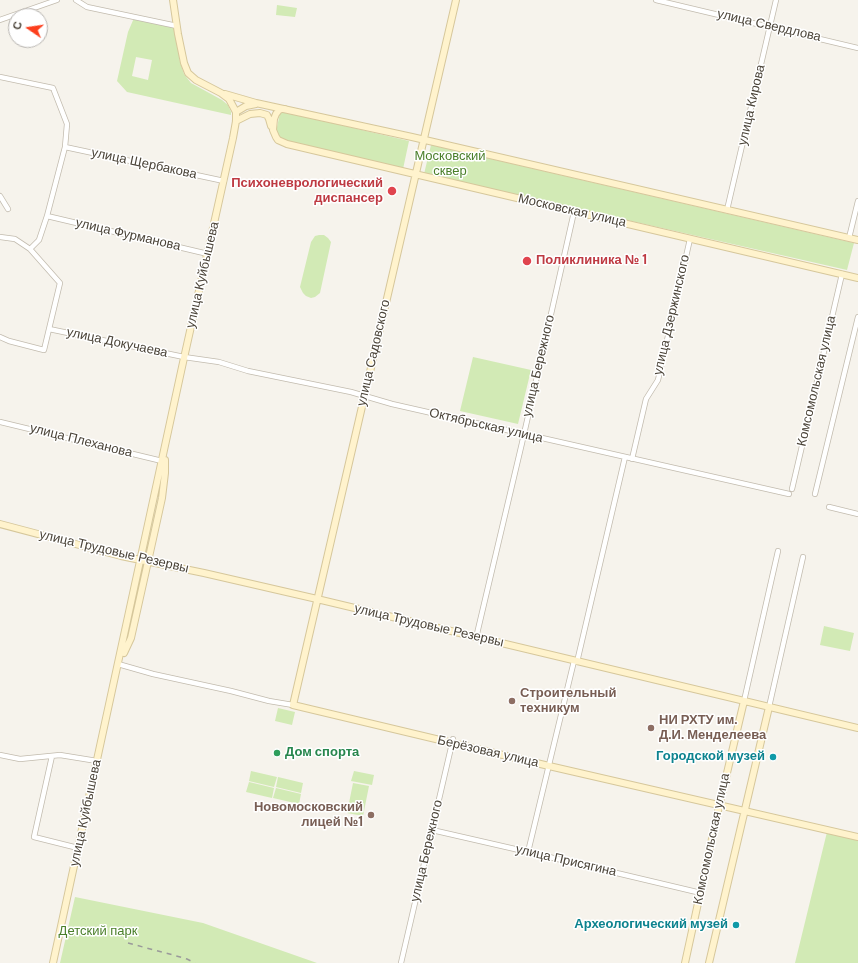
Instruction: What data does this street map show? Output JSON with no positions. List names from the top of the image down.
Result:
{
  "streets": {
    "main road": [
      "Московская улица",
      "улица Куйбышева",
      "улица Садовского",
      "Комсомольская улица",
      "улица Трудовые Резервы",
      "Берёзовая улица"
    ],
    "street": [
      "улица Свердлова",
      "улица Кирова",
      "улица Щербакова",
      "улица Фурманова",
      "улица Дзержинского",
      "улица Докучаева",
      "улица Бережного",
      "Октябрьская улица",
      "улица Плеханова",
      "улица Присягина"
    ]
  },
  "crossings": [
    ["улица Свердлова", "улица Кирова"],
    ["улица Щербакова", "улица Куйбышева"],
    ["Московская улица", "улица Дзержинского"],
    ["Московская улица", "улица Садовского"],
    ["Московская улица", "улица Бережного"],
    ["Московская улица", "Комсомольская улица"],
    ["улица Фурманова", "улица Куйбышева"],
    ["улица Куйбышева", "улица Докучаева"],
    ["улица Куйбышева", "Октябрьская улица"],
    ["улица Куйбышева", "улица Плеханова"],
    ["улица Куйбышева", "улица Трудовые Резервы"],
    ["улица Куйбышева", "Берёзовая улица"],
    ["улица Дзержинского", "Октябрьская улица"],
    ["улица Докучаева", "Октябрьская улица"],
    ["улица Садовского", "Октябрьская улица"],
    ["улица Садовского", "улица Трудовые Резервы"],
    ["улица Садовского", "Берёзовая улица"],
    ["улица Бережного", "Октябрьская улица"],
    ["улица Бережного", "улица Трудовые Резервы"],
    ["улица Бережного", "Берёзовая улица"],
    ["улица Бережного", "улица Присягина"],
    ["Комсомольская улица", "улица Трудовые Резервы"],
    ["Комсомольская улица", "Берёзовая улица"],
    ["Комсомольская улица", "улица Присягина"]
  ],
  "parks": ["Московский сквер", "Детский парк"],
  "places": [
    "Психоневрологический диспансер",
    "Поликлиника № 1",
    "Строительный техникум",
    "НИ РХТУ им. Д.И. Менделеева",
    "Дом спорта",
    "Городской музей",
    "Новомосковский лицей №1",
    "Археологический музей"
  ],
  "north": "left"
}
